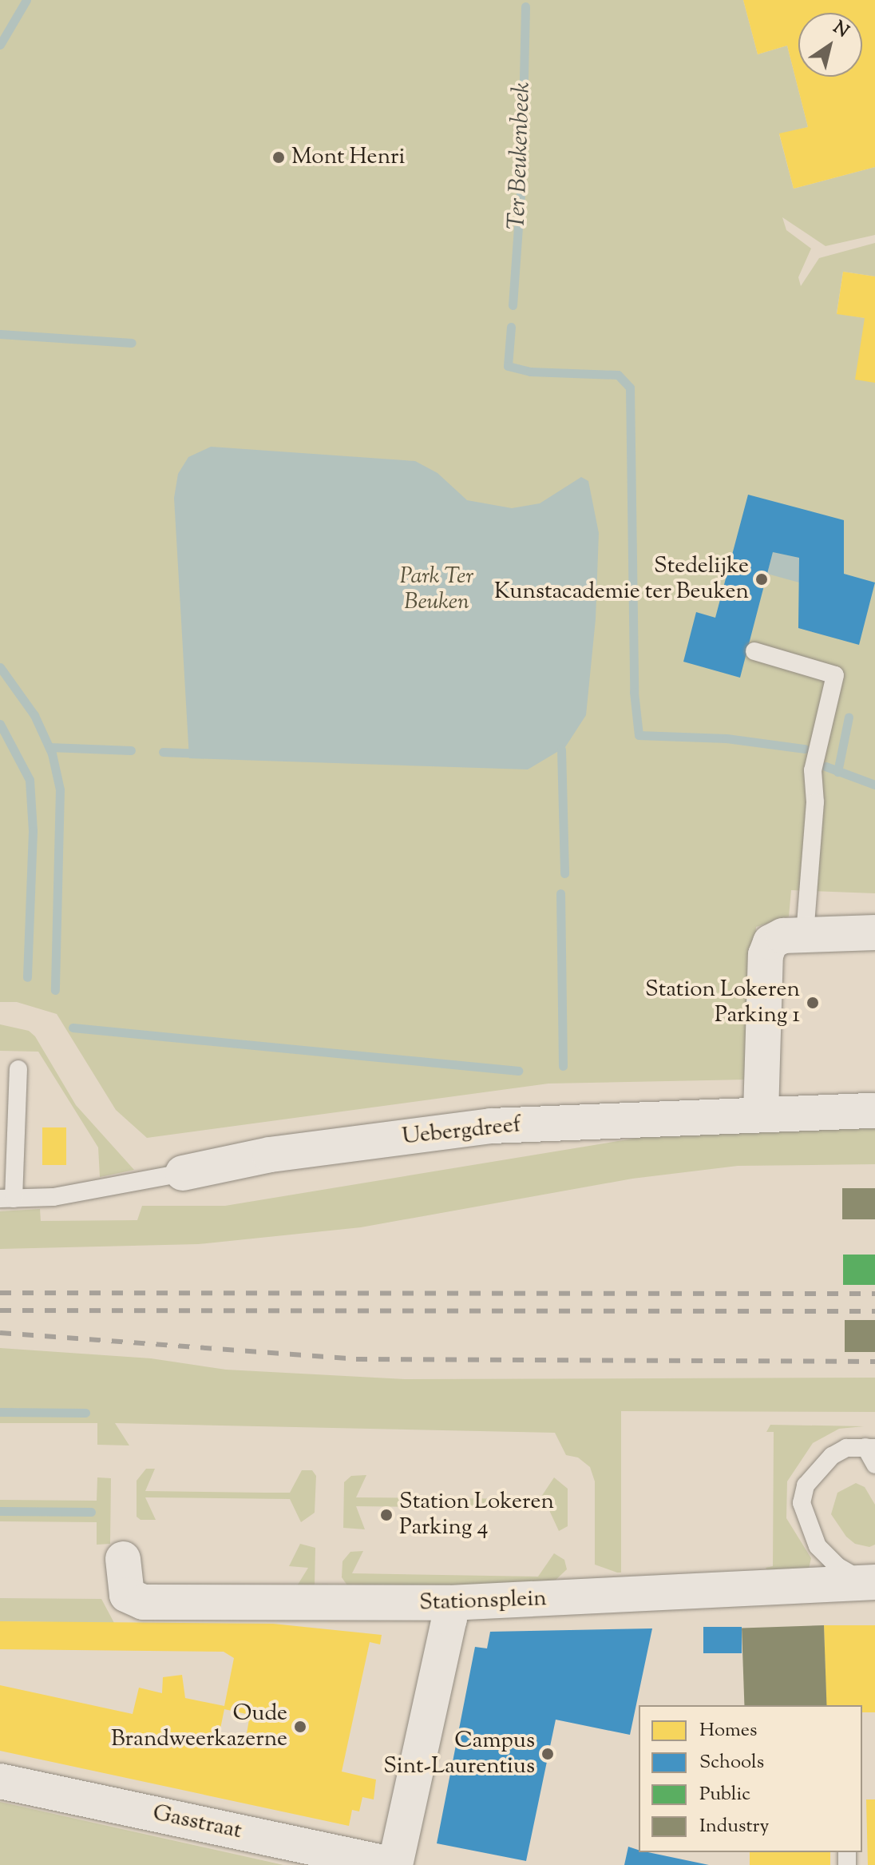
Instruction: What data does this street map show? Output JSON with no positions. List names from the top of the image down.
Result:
{
  "streets": {
    "street": ["Uebergdreef", "Stationsplein", "Gasstraat"]
  },
  "water": ["Ter Beukenbeek"],
  "parks": ["Park Ter Beuken"],
  "places": [
    "Mont Henri",
    "Stedelijke Kunstacademie ter Beuken",
    "Station Lokeren Parking 1",
    "Station Lokeren Parking 4",
    "Oude Brandweerkazerne",
    "Campus Sint-Laurentius"
  ],
  "legend": [
    "Homes",
    "Schools",
    "Public",
    "Industry"
  ],
  "north": "top right"
}
